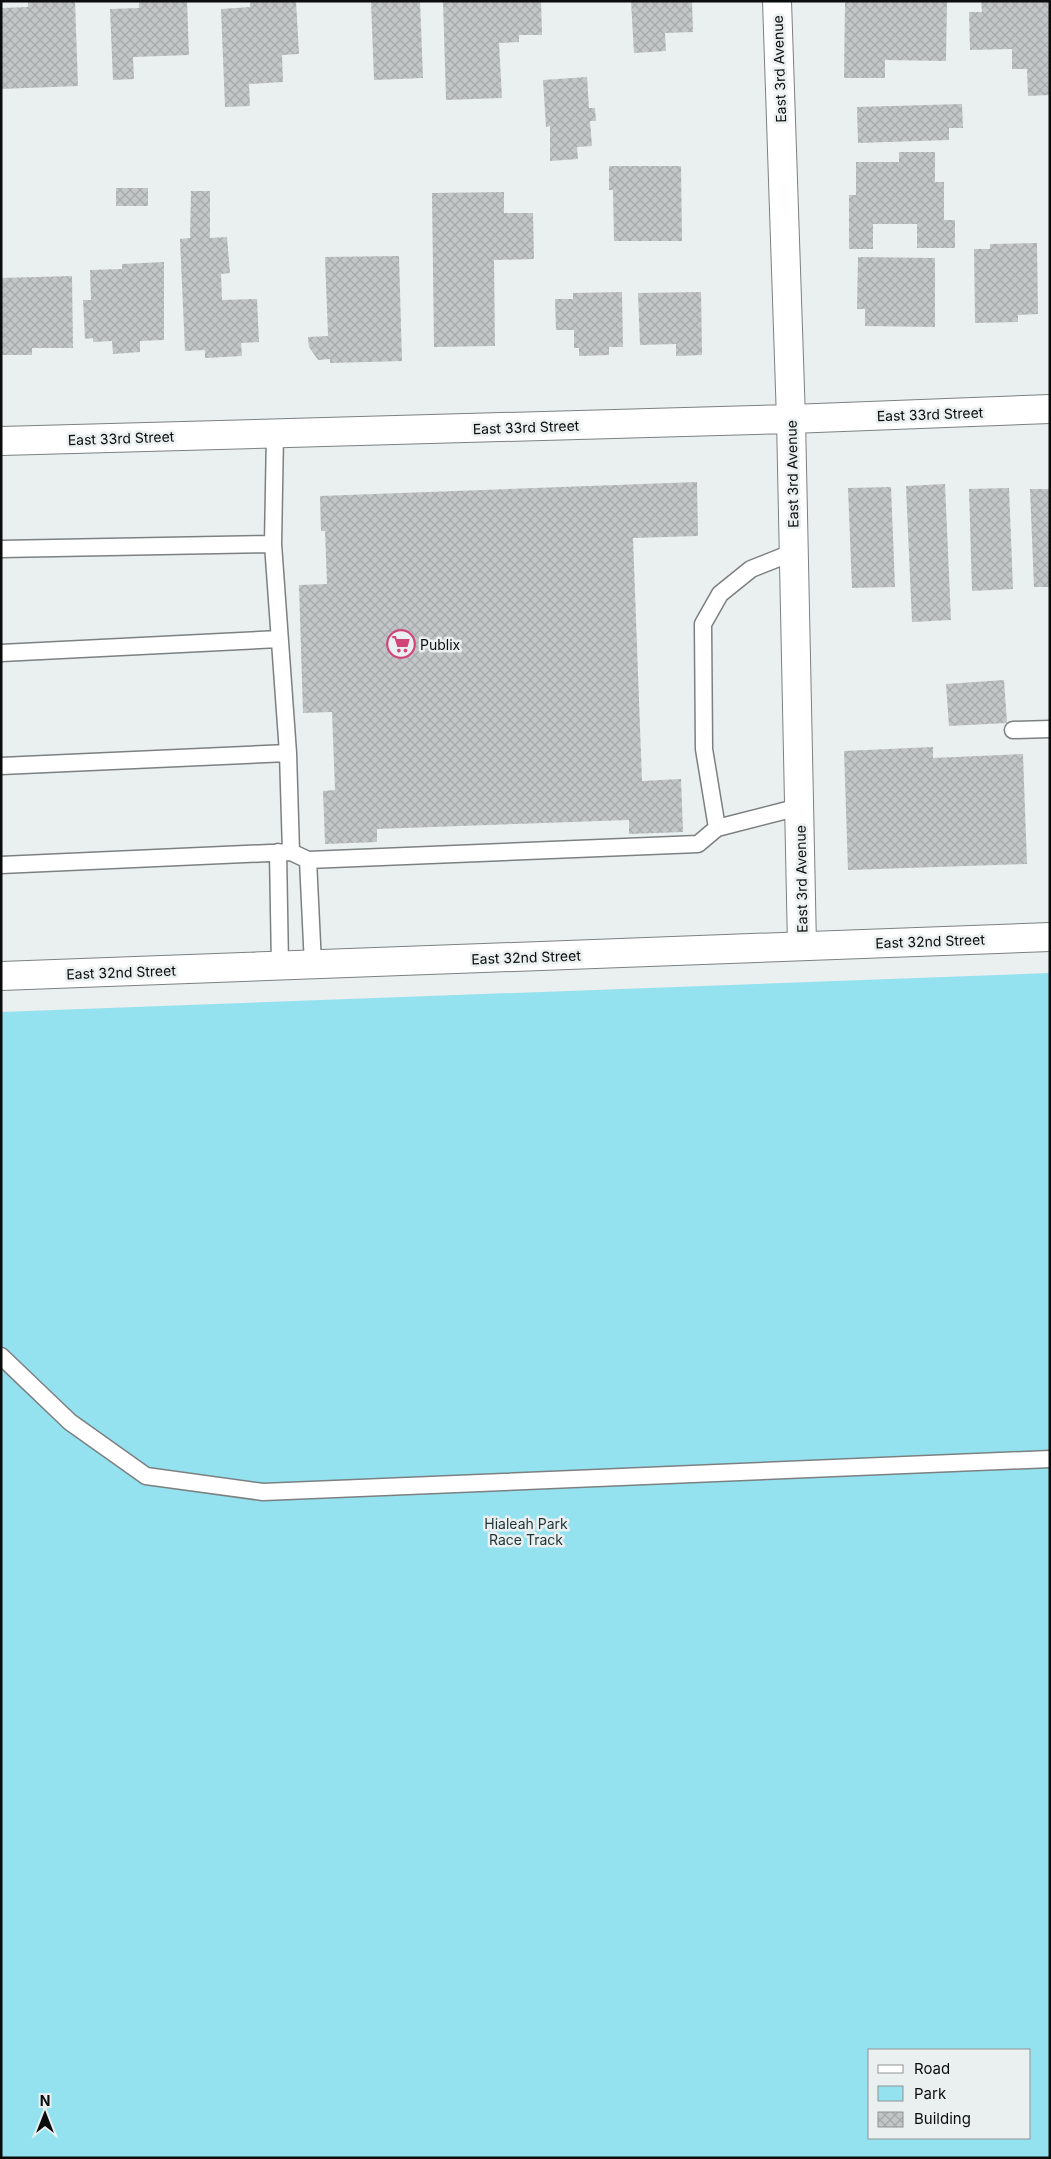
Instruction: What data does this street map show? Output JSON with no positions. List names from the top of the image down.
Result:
{
  "streets": {
    "street": ["East 3rd Avenue", "East 33rd Street", "East 32nd Street"]
  },
  "crossings": [
    ["East 3rd Avenue", "East 33rd Street"],
    ["East 3rd Avenue", "East 32nd Street"]
  ],
  "parks": ["Hialeah Park Race Track"],
  "places": {
    "supermarket": ["Publix"]
  },
  "legend": ["Road", "Park", "Building"],
  "north": "top"
}
